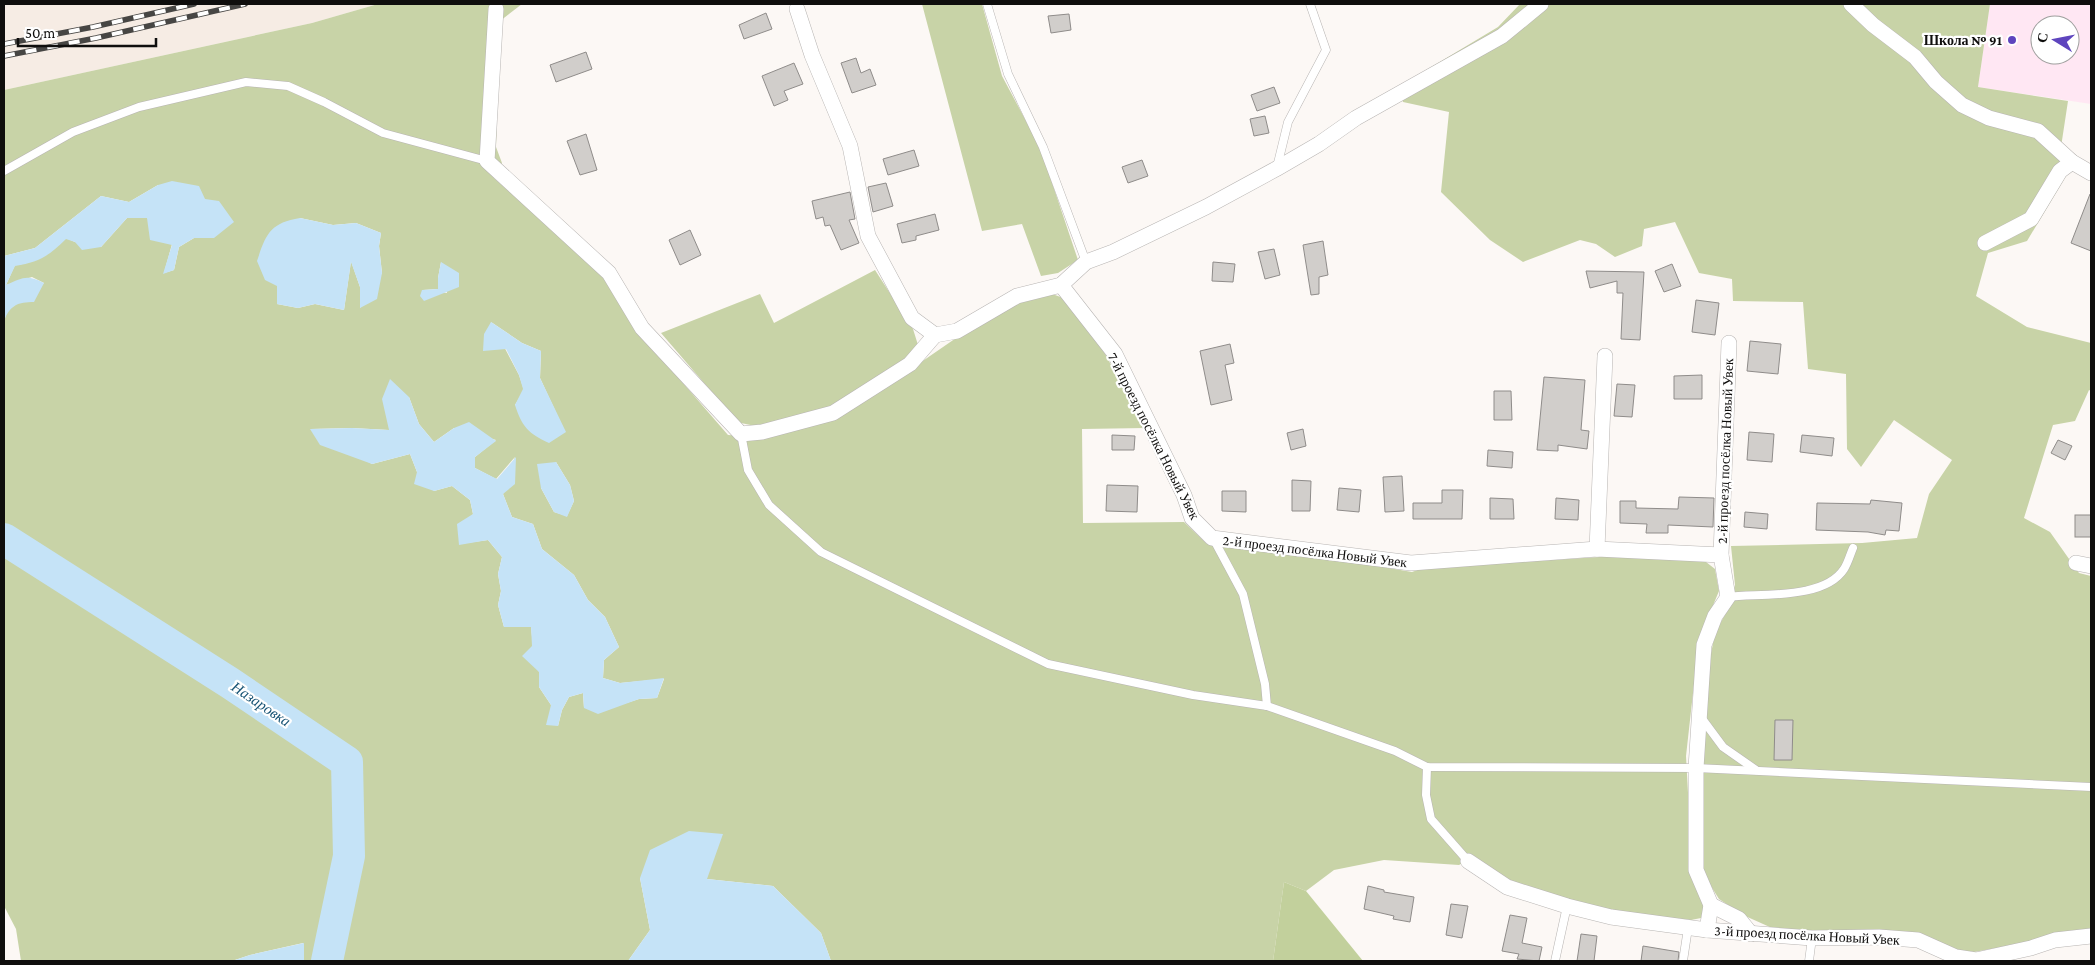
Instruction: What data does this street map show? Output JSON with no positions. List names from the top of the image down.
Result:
{
  "streets": {
    "street": ["7-й проезд посёлка Новый Увек", "2-й проезд посёлка Новый Увек", "3-й проезд посёлка Новый Увек"]
  },
  "crossings": [
    ["7-й проезд посёлка Новый Увек", "2-й проезд посёлка Новый Увек"]
  ],
  "water": ["Назаровка"],
  "places": ["Школа № 91"],
  "scale_bar": "50 m",
  "north": "left"
}
